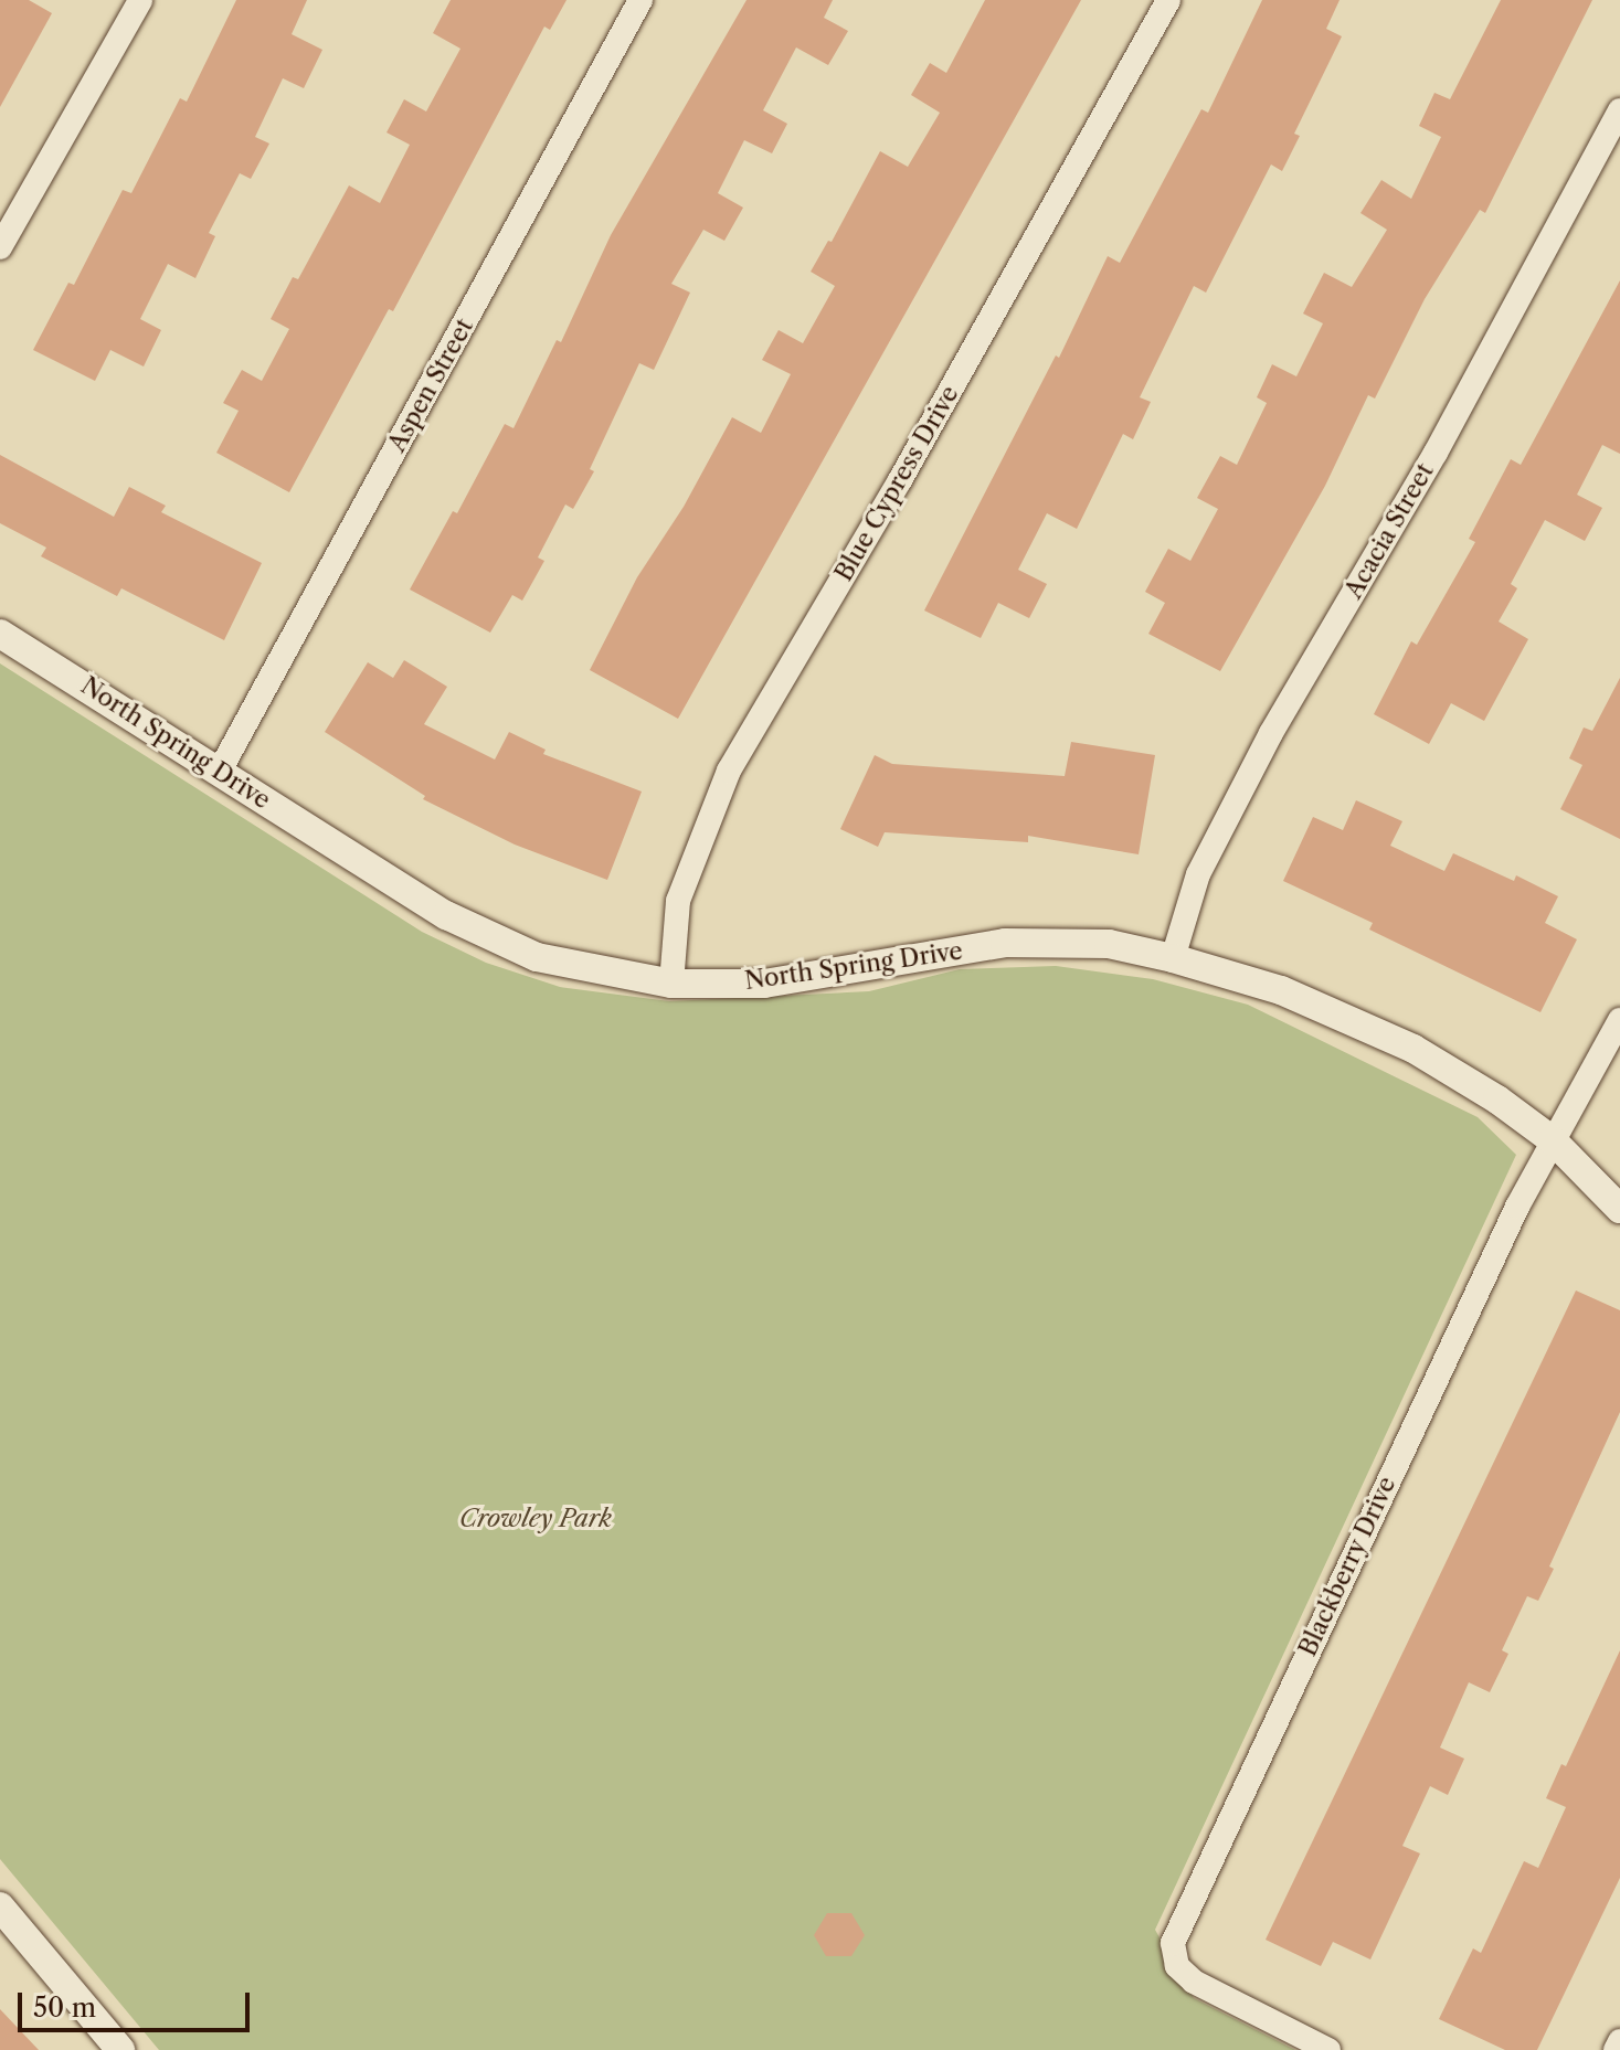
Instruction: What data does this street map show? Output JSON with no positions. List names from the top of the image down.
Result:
{
  "streets": {
    "street": [
      "Aspen Street",
      "Blue Cypress Drive",
      "Acacia Street",
      "North Spring Drive",
      "Blackberry Drive"
    ]
  },
  "crossings": [
    ["Aspen Street", "North Spring Drive"],
    ["Blue Cypress Drive", "North Spring Drive"],
    ["Acacia Street", "North Spring Drive"],
    ["North Spring Drive", "Blackberry Drive"]
  ],
  "parks": ["Crowley Park"],
  "scale_bar": "50 m"
}
